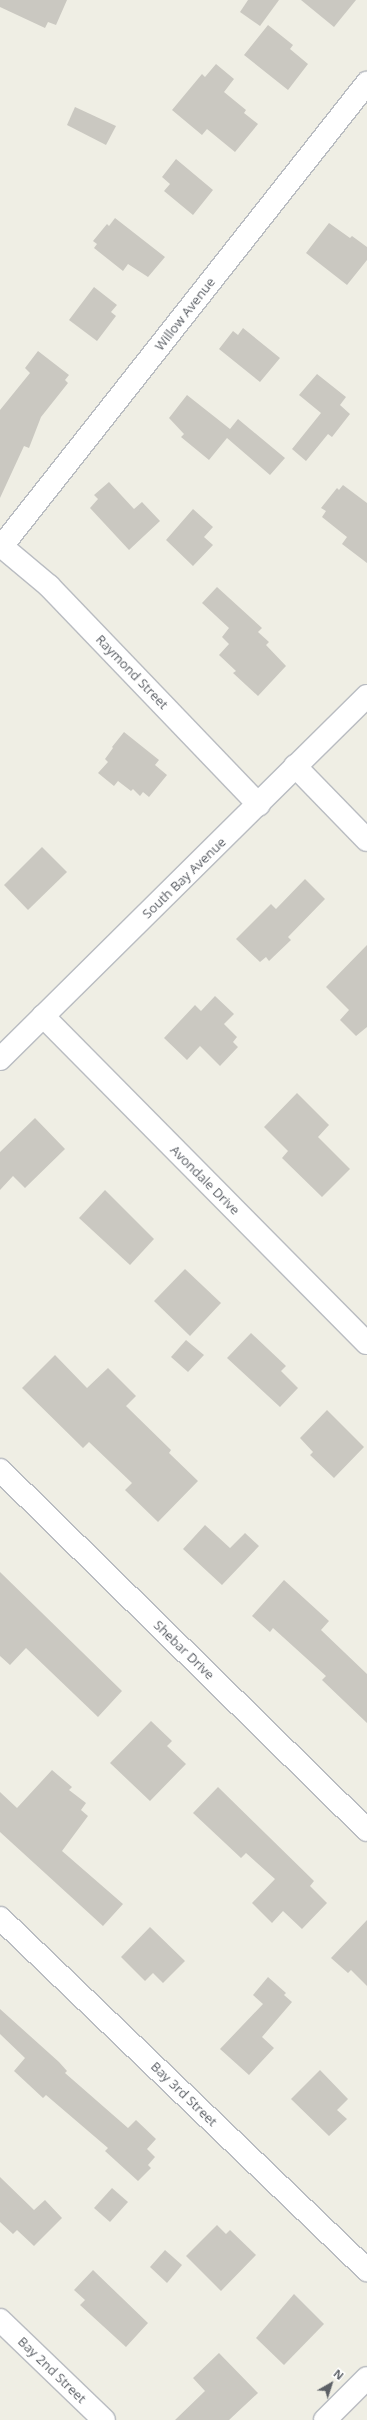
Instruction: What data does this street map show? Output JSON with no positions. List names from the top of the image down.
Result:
{
  "streets": {
    "street": [
      "Willow Avenue",
      "Raymond Street",
      "South Bay Avenue",
      "Avondale Drive",
      "Shebar Drive",
      "Bay 3rd Street",
      "Bay 2nd Street"
    ]
  },
  "crossings": [
    ["Willow Avenue", "Raymond Street"],
    ["Raymond Street", "South Bay Avenue"],
    ["South Bay Avenue", "Avondale Drive"]
  ],
  "north": "top right"
}
